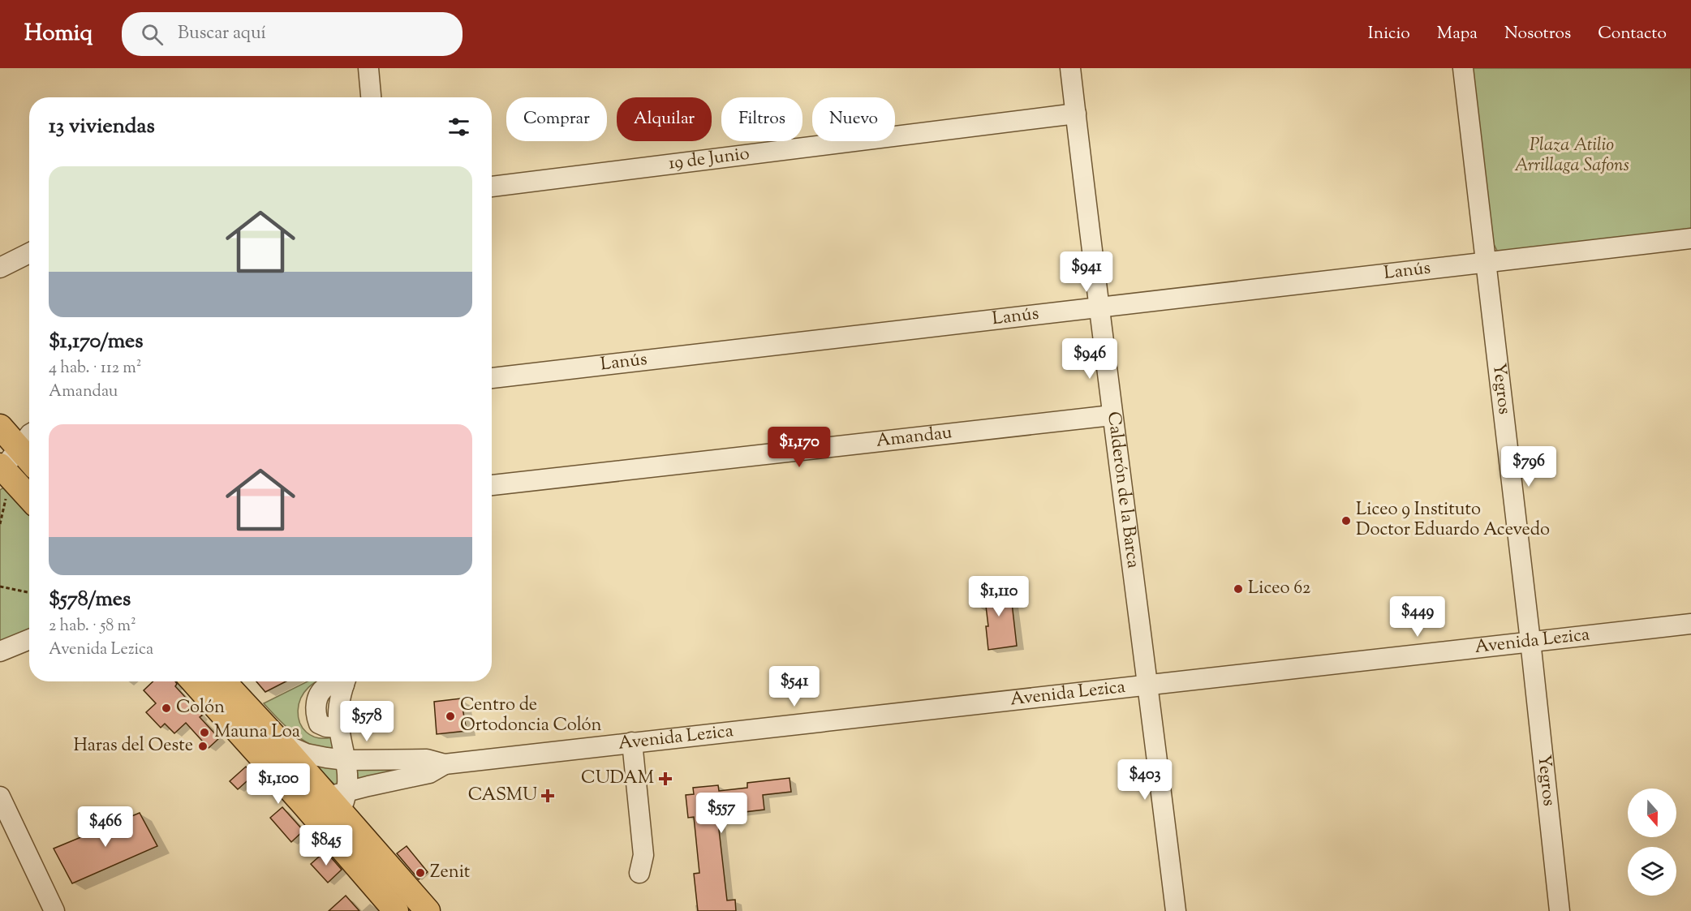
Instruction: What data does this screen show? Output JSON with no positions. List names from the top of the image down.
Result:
{
  "streets": {
    "street": [
      "19 de Junio",
      "Lanús",
      "Yegros",
      "Amandau",
      "Calderón de la Barca",
      "Avenida Lezica"
    ]
  },
  "crossings": [
    ["19 de Junio", "Calderón de la Barca"],
    ["Lanús", "Yegros"],
    ["Lanús", "Calderón de la Barca"],
    ["Yegros", "Avenida Lezica"],
    ["Amandau", "Calderón de la Barca"],
    ["Calderón de la Barca", "Avenida Lezica"]
  ],
  "parks": ["Plaza Atilio Arrillaga Safons"],
  "places": {
    "other": [
      "Liceo 9 Instituto Doctor Eduardo Acevedo",
      "Liceo 62",
      "Colón",
      "Centro de Ortodoncia Colón",
      "Mauna Loa",
      "Haras del Oeste",
      "Zenit"
    ],
    "health": ["CUDAM", "CASMU"]
  },
  "north": "bottom",
  "page": {
    "header": "Homiq",
    "search": "Buscar aquí",
    "nav": [
      "Inicio",
      "Mapa",
      "Nosotros",
      "Contacto"
    ],
    "chip": [
      "Comprar",
      "Alquilar",
      "Filtros",
      "Nuevo"
    ],
    "heading": "13 viviendas",
    "list": [
      {
        "name": "$1,170/mes",
        "note": "4 hab. · 112 m² · Amandau"
      },
      {
        "name": "$578/mes",
        "note": "2 hab. · 58 m² · Avenida Lezica"
      }
    ],
    "price": [
      "$941",
      "$946",
      "$1,170",
      "$796",
      "$1,110",
      "$449",
      "$541",
      "$578",
      "$403",
      "$1,100",
      "$557",
      "$466",
      "$845"
    ]
  }
}
